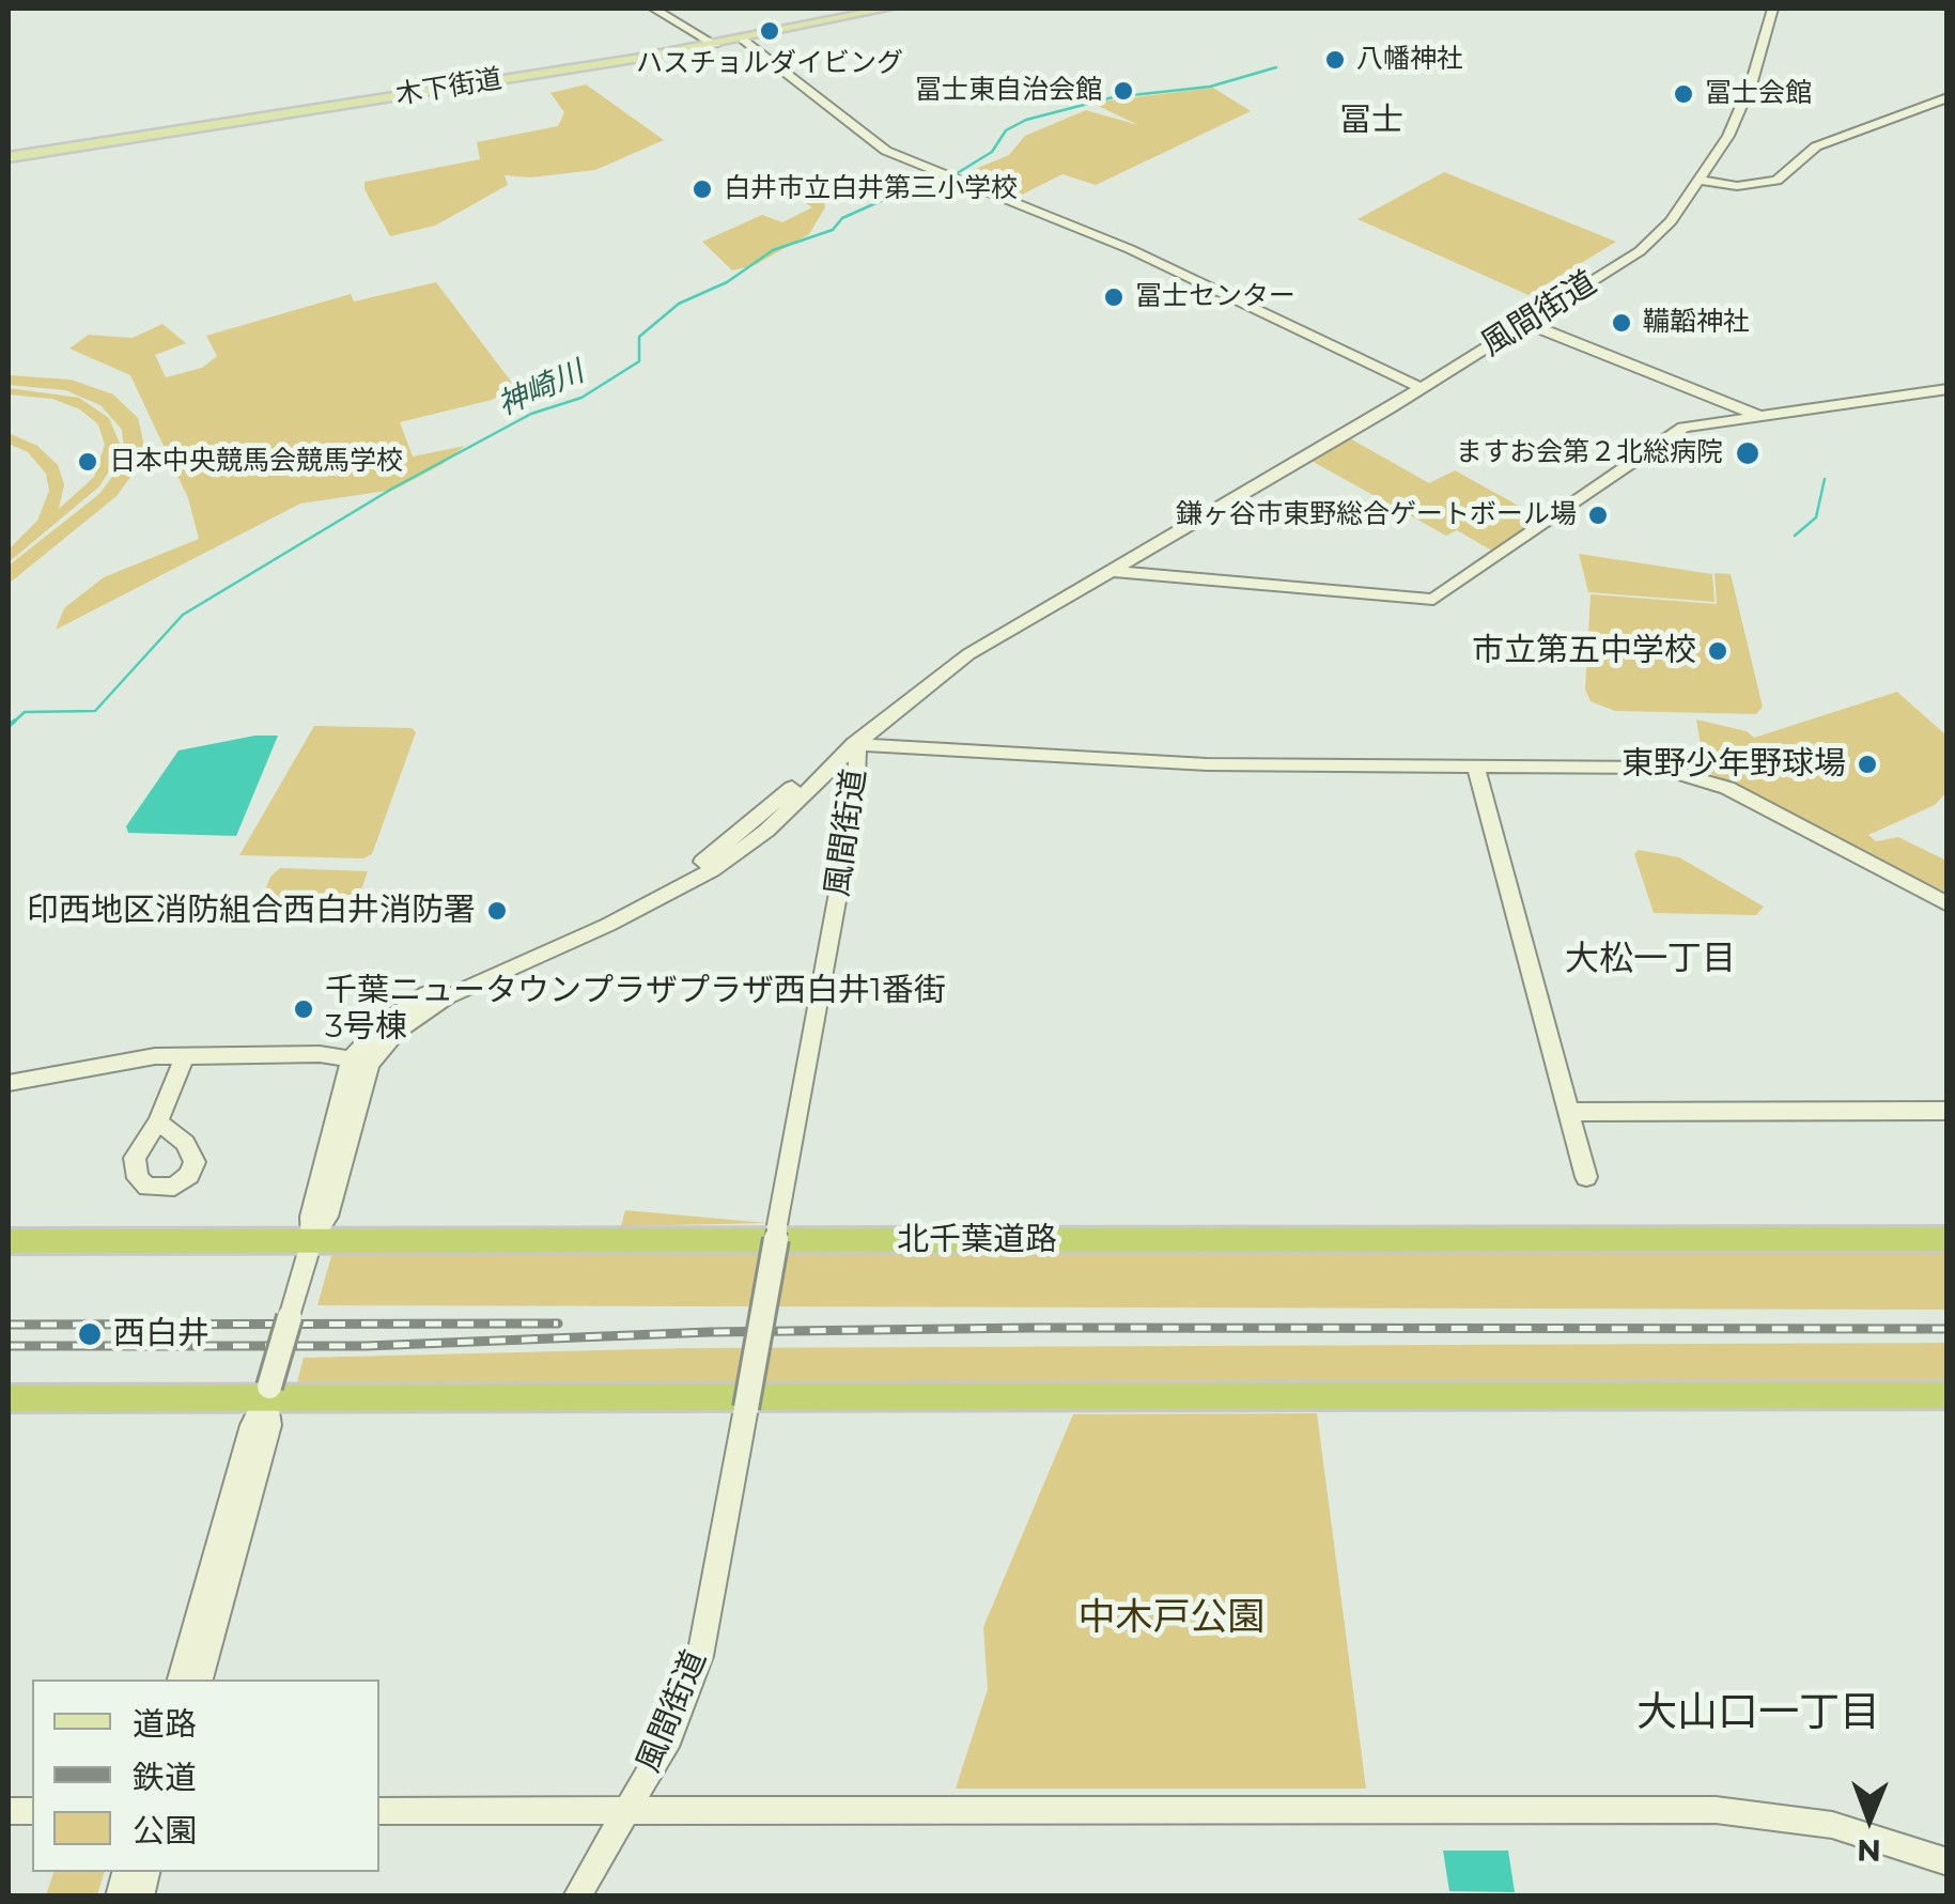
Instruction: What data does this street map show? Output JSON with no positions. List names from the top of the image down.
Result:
{
  "streets": {
    "highway": ["北千葉道路"],
    "main road": ["木下街道"],
    "street": ["風間街道"]
  },
  "districts": ["冨士", "大松一丁目", "大山口一丁目"],
  "water": ["神崎川"],
  "parks": ["中木戸公園"],
  "places": [
    "ハスチョルダイビング",
    "八幡神社",
    "冨士東自治会館",
    "冨士会館",
    "白井市立白井第三小学校",
    "冨士センター",
    "鞴韜神社",
    "ますお会第２北総病院",
    "日本中央競馬会競馬学校",
    "鎌ヶ谷市東野総合ゲートボール場",
    "市立第五中学校",
    "東野少年野球場",
    "印西地区消防組合西白井消防署",
    "千葉ニュータウンプラザプラザ西白井1番街 3号棟",
    "西白井"
  ],
  "legend": ["道路", "鉄道", "公園"],
  "north": "bottom"
}
